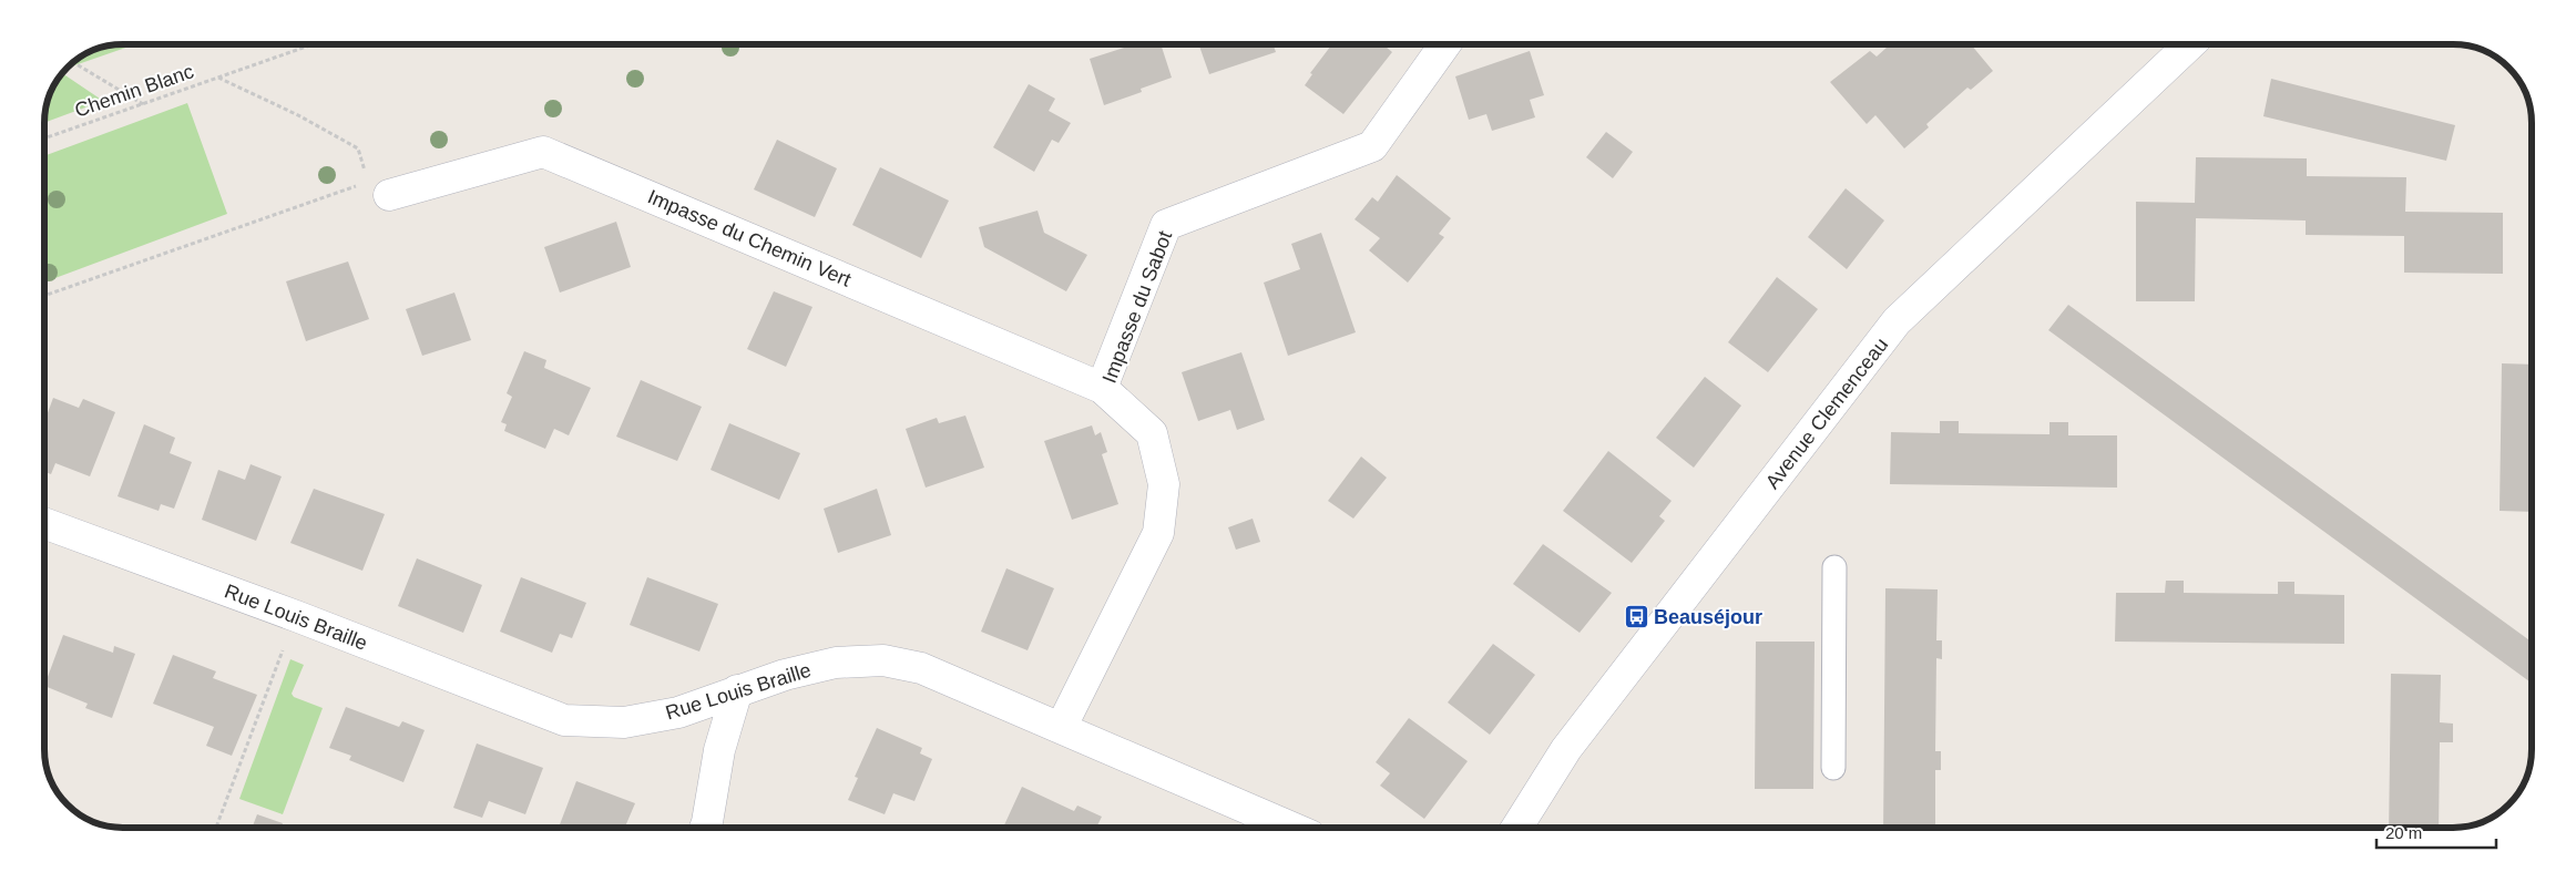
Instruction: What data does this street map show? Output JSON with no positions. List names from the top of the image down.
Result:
{
  "streets": {
    "street": [
      "Impasse du Chemin Vert",
      "Impasse du Sabot",
      "Avenue Clemenceau",
      "Rue Louis Braille"
    ],
    "path": ["Chemin Blanc"]
  },
  "crossings": [
    ["Impasse du Chemin Vert", "Impasse du Sabot"],
    ["Impasse du Sabot", "Rue Louis Braille"]
  ],
  "places": {
    "bus stop": ["Beauséjour"]
  },
  "scale_bar": "20 m"
}
